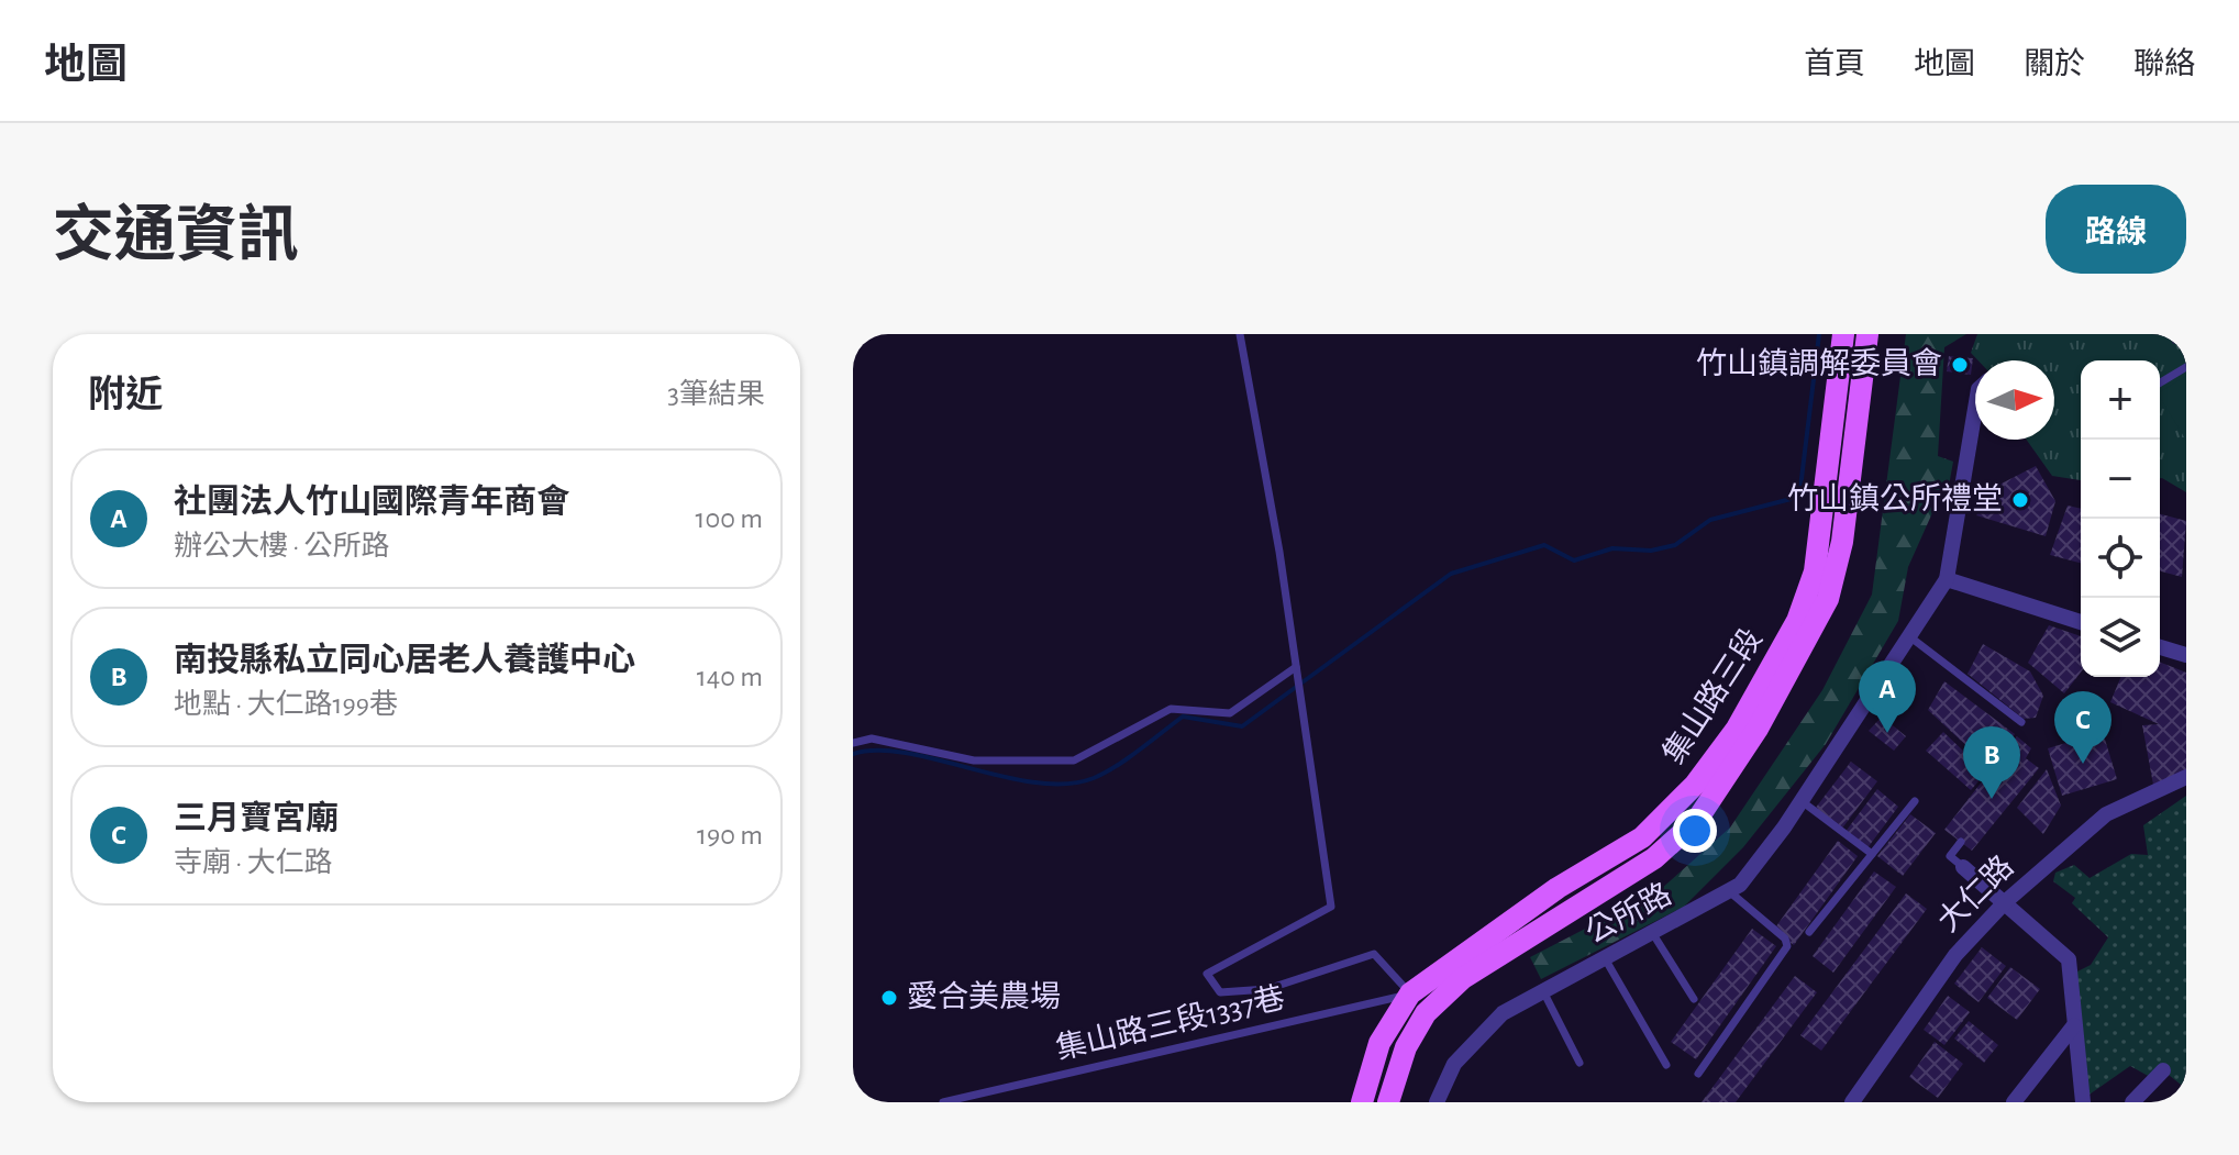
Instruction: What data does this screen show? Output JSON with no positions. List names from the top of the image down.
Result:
{
  "streets": {
    "main road": ["集山路三段"],
    "street": ["大仁路", "公所路"],
    "lane": ["集山路三段1337巷"]
  },
  "crossings": [
    ["集山路三段", "集山路三段1337巷"]
  ],
  "places": ["竹山鎮調解委員會", "竹山鎮公所禮堂", "愛合美農場"],
  "north": "right",
  "page": {
    "header": "地圖",
    "nav": [
      "首頁",
      "地圖",
      "關於",
      "聯絡"
    ],
    "title": "交通資訊",
    "buttons": "路線",
    "heading": ["附近", "3筆結果"],
    "map_buttons": ["+", "−"],
    "list": [
      {
        "mark": "A",
        "name": "社團法人竹山國際青年商會",
        "note": "辦公大樓 · 公所路",
        "value": "100 m"
      },
      {
        "mark": "B",
        "name": "南投縣私立同心居老人養護中心",
        "note": "地點 · 大仁路199巷",
        "value": "140 m"
      },
      {
        "mark": "C",
        "name": "三月寶宮廟",
        "note": "寺廟 · 大仁路",
        "value": "190 m"
      }
    ],
    "pins": ["A", "C", "B"]
  }
}
